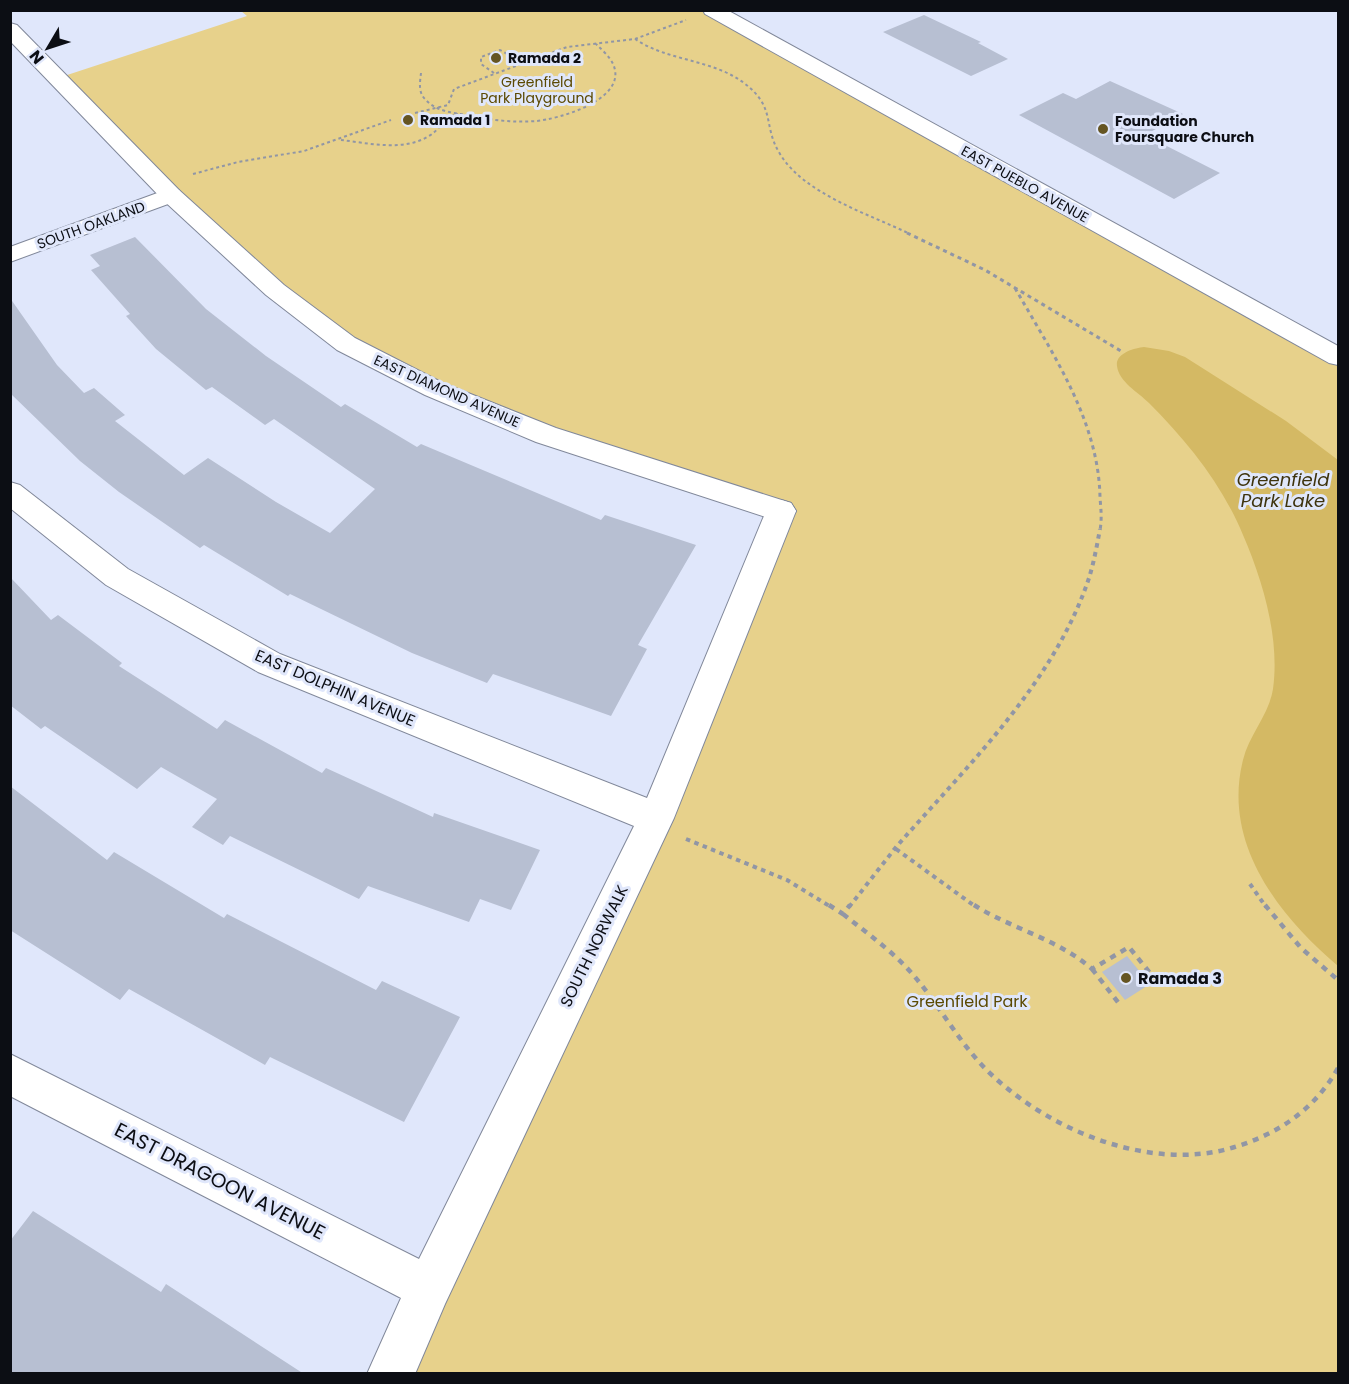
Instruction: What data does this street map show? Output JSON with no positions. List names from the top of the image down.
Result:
{
  "streets": {
    "street": [
      "EAST PUEBLO AVENUE",
      "SOUTH OAKLAND",
      "EAST DIAMOND AVENUE",
      "EAST DOLPHIN AVENUE",
      "SOUTH NORWALK",
      "EAST DRAGOON AVENUE"
    ]
  },
  "crossings": [
    ["SOUTH OAKLAND", "EAST DIAMOND AVENUE"],
    ["EAST DIAMOND AVENUE", "SOUTH NORWALK"],
    ["EAST DOLPHIN AVENUE", "SOUTH NORWALK"],
    ["SOUTH NORWALK", "EAST DRAGOON AVENUE"]
  ],
  "water": ["Greenfield Park Lake"],
  "parks": ["Greenfield Park Playground", "Greenfield Park"],
  "places": [
    "Ramada 2",
    "Ramada 1",
    "Foundation Foursquare Church",
    "Ramada 3"
  ],
  "north": "bottom left"
}
